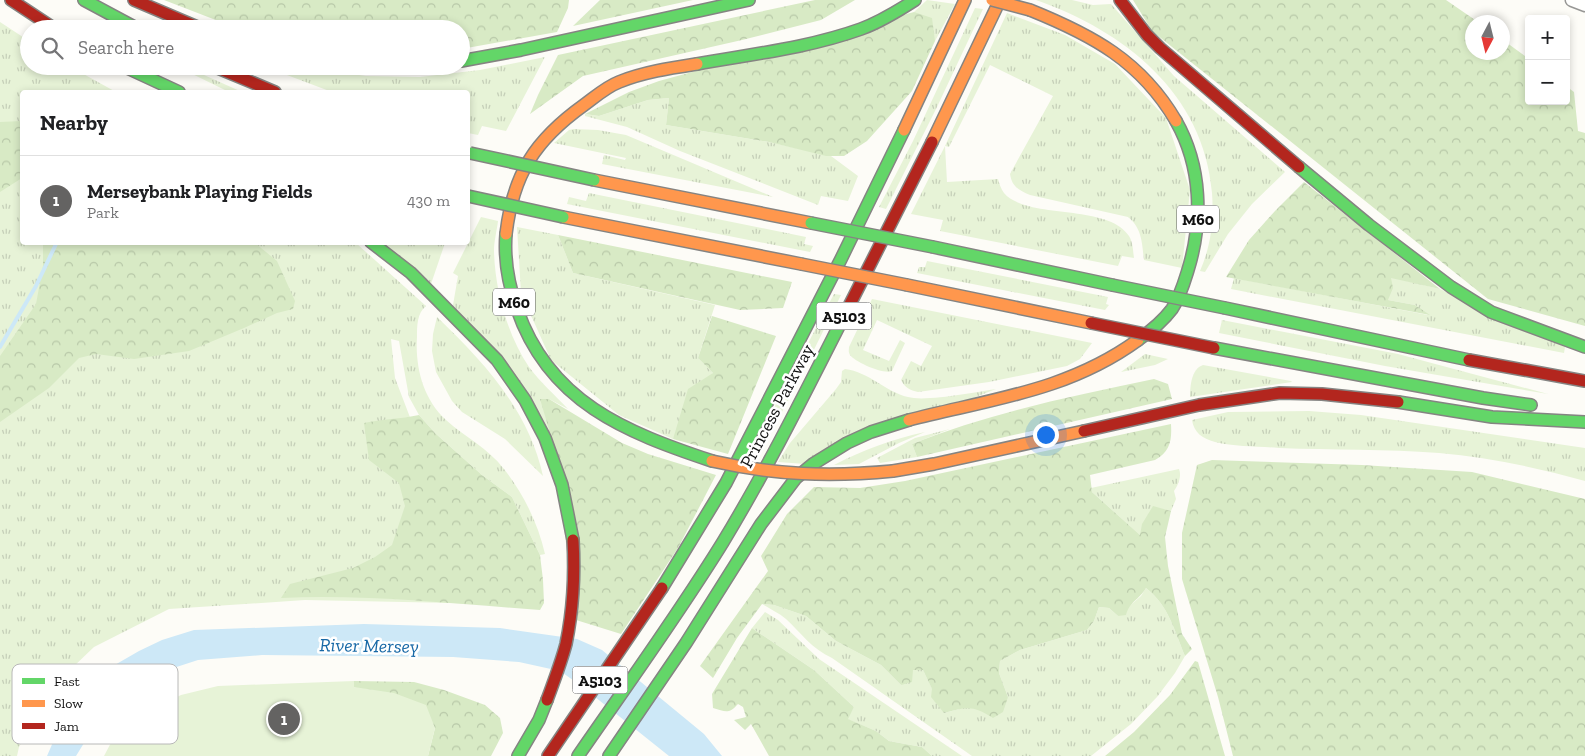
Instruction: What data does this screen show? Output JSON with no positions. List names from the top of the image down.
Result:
{
  "streets": {
    "highway": ["M60", "A5103", "Princess Parkway"]
  },
  "water": ["River Mersey"],
  "legend": ["Fast", "Slow", "Jam"],
  "north": "bottom",
  "page": {
    "map_buttons": ["+", "−"],
    "search": "Search here",
    "heading": "Nearby",
    "list": [
      {
        "mark": "1",
        "name": "Merseybank Playing Fields",
        "note": "Park",
        "value": "430 m"
      }
    ],
    "pins": "1"
  }
}
